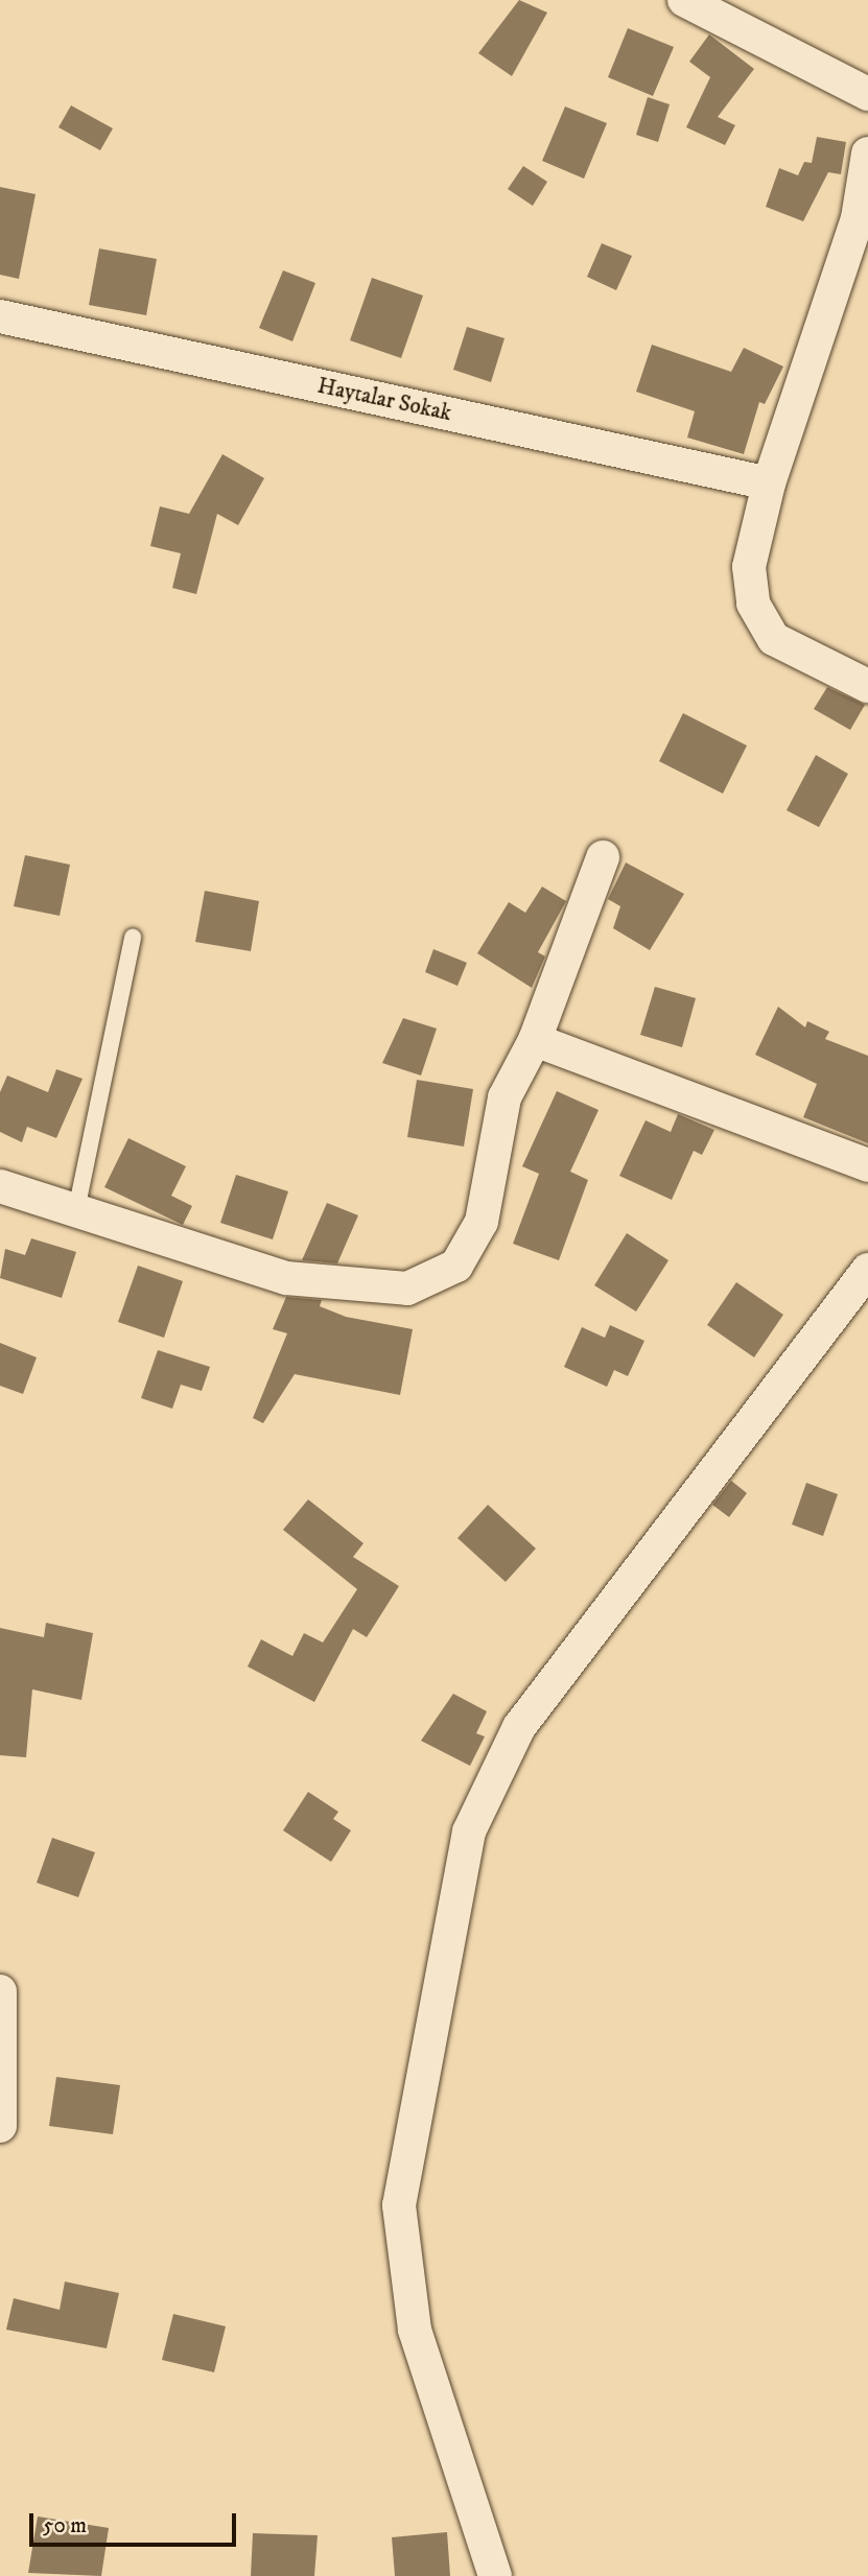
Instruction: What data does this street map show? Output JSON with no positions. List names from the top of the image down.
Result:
{
  "streets": {
    "street": ["Haytalar Sokak"]
  },
  "scale_bar": "50 m"
}
